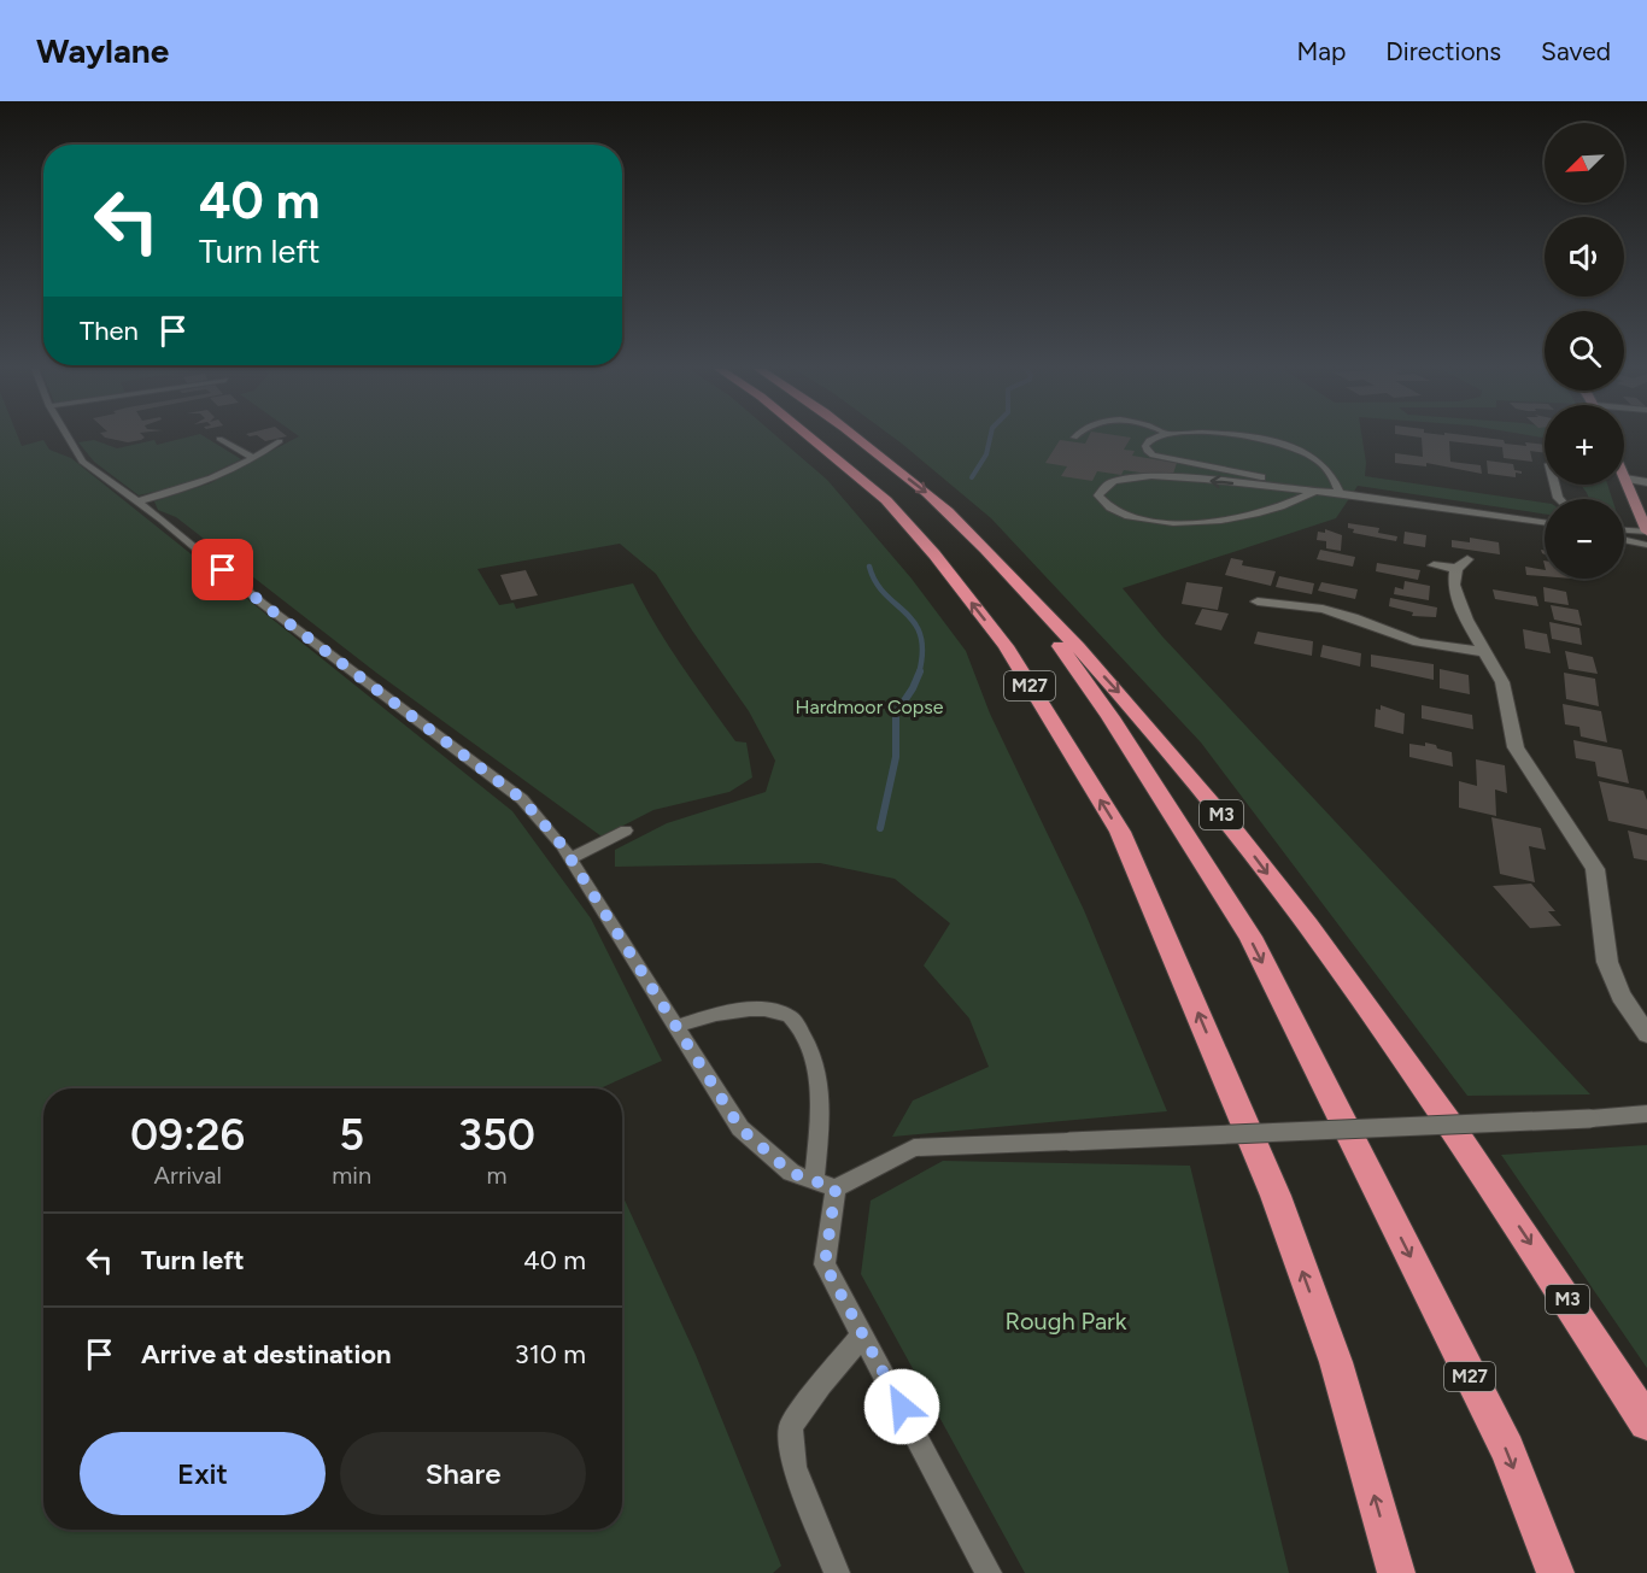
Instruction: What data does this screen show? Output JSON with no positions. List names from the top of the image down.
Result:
{
  "streets": {
    "highway": ["M27", "M3"]
  },
  "crossings": [
    ["M27", "M3"]
  ],
  "parks": ["Hardmoor Copse", "Rough Park"],
  "north": "bottom left",
  "page": {
    "header": "Waylane",
    "nav": ["Map", "Directions", "Saved"],
    "map_buttons": ["+", "−"],
    "turn": ["40 m", "Turn left"],
    "then": "Then",
    "eta": [
      "09:26",
      "Arrival",
      "5",
      "min",
      "350",
      "m"
    ],
    "list": [
      {
        "name": "Turn left",
        "value": "40 m"
      },
      {
        "name": "Arrive at destination",
        "value": "310 m"
      }
    ],
    "buttons": ["Exit", "Share"]
  }
}
